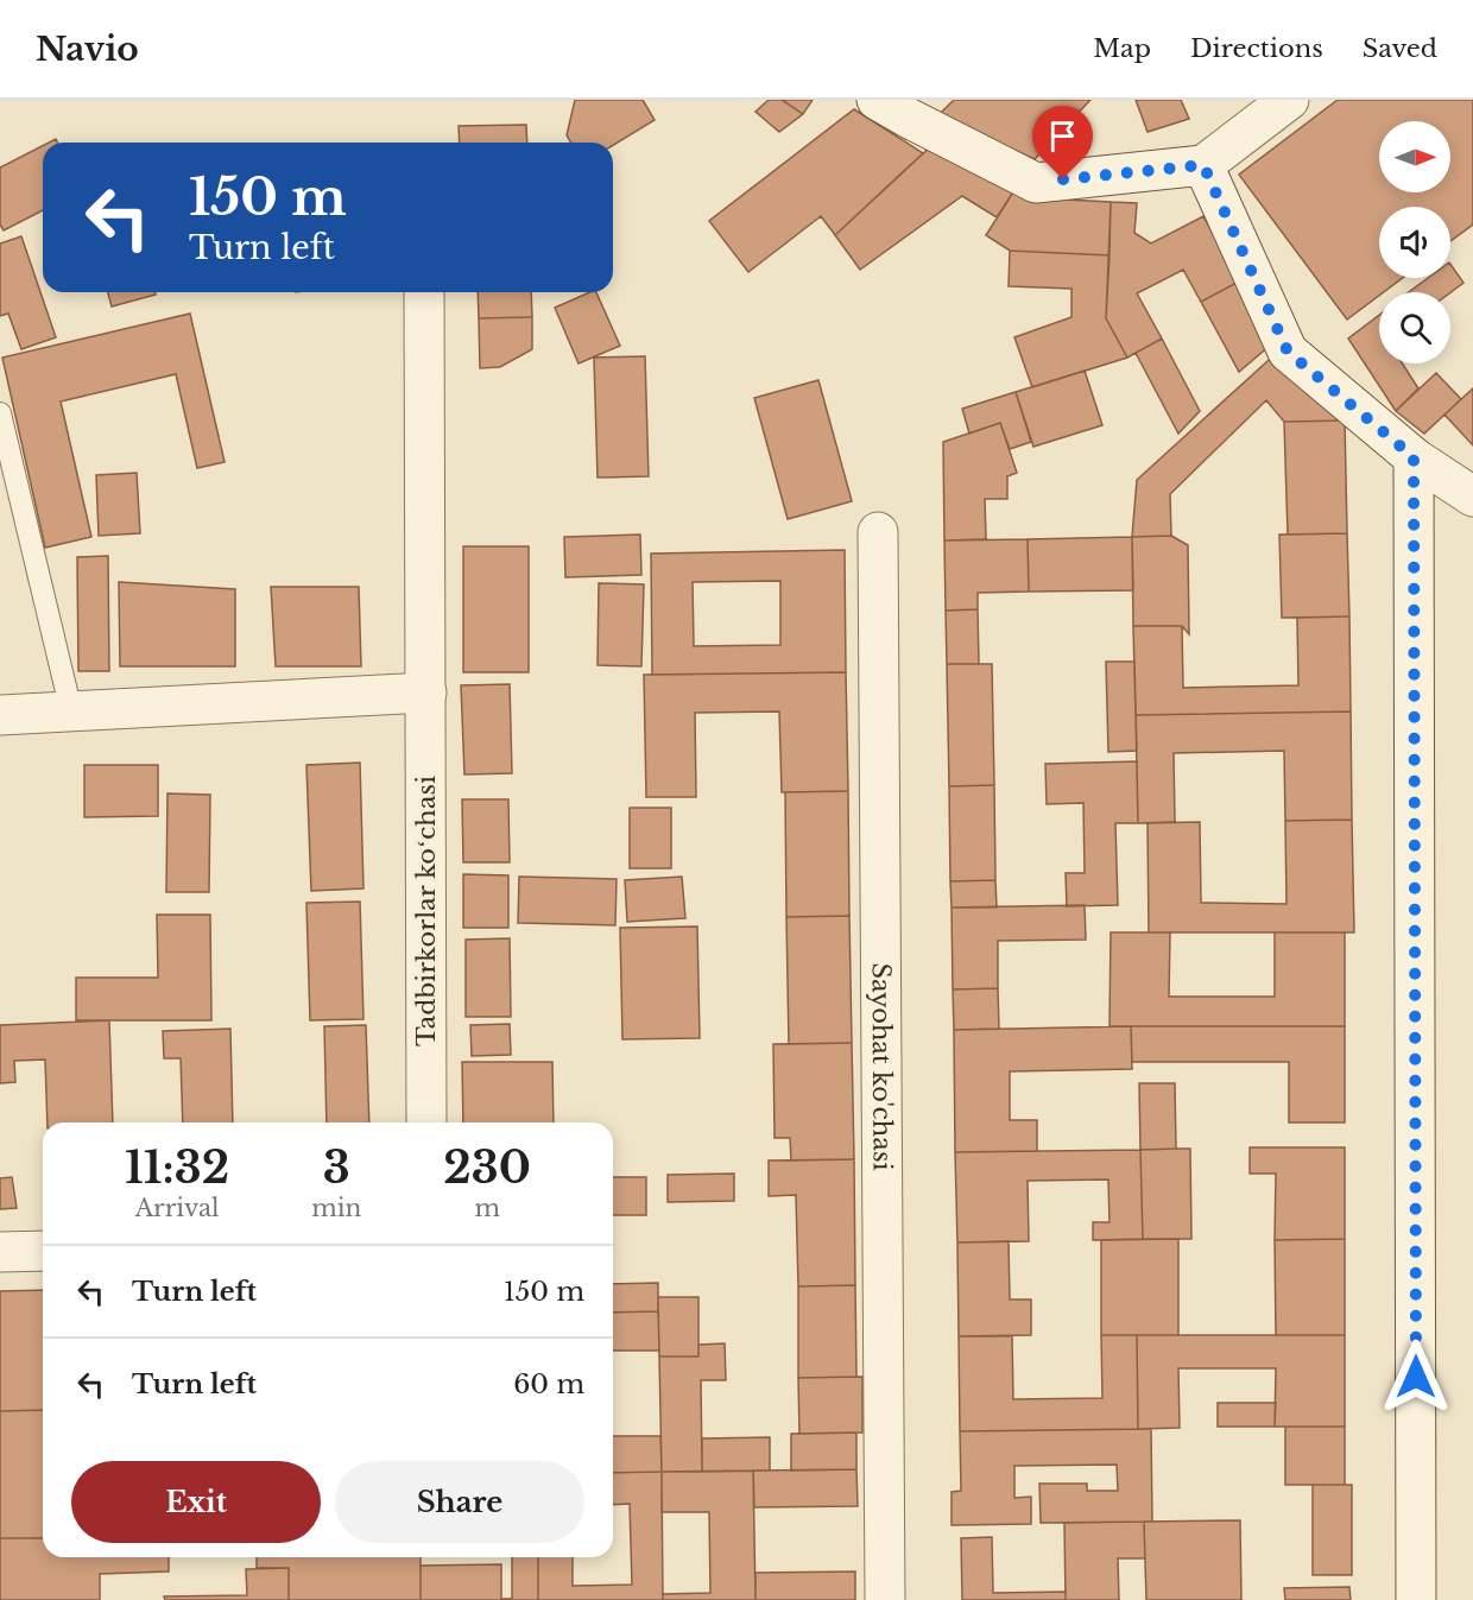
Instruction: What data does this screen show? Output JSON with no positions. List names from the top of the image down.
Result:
{
  "streets": {
    "street": ["Tadbirkorlar koʻchasi", "Sayohat ko'chasi"]
  },
  "north": "right",
  "page": {
    "header": "Navio",
    "nav": ["Map", "Directions", "Saved"],
    "turn": ["150 m", "Turn left"],
    "eta": [
      "11:32",
      "Arrival",
      "3",
      "min",
      "230",
      "m"
    ],
    "list": [
      {
        "name": "Turn left",
        "value": "150 m"
      },
      {
        "name": "Turn left",
        "value": "60 m"
      }
    ],
    "buttons": ["Exit", "Share"]
  }
}
